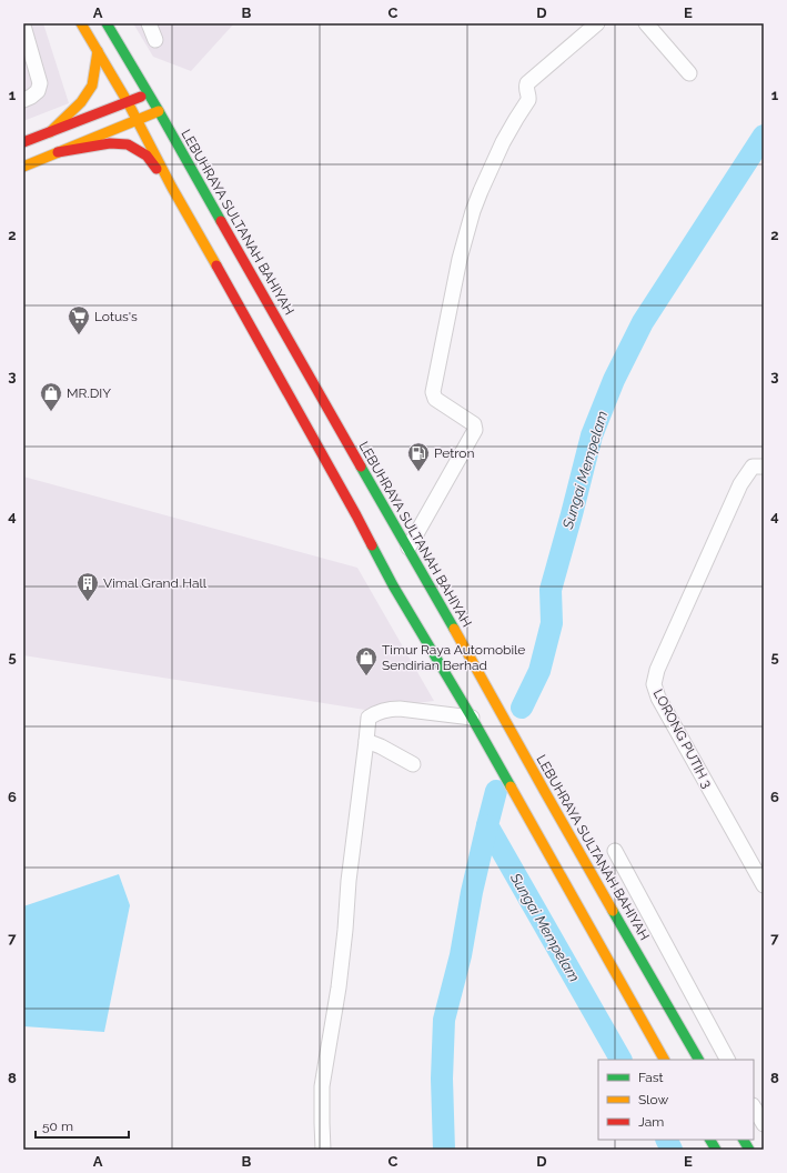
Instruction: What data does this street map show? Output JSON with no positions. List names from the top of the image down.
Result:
{
  "streets": {
    "main road": ["LEBUHRAYA SULTANAH BAHIYAH"],
    "street": ["LORONG PUTIH 3"]
  },
  "water": ["Sungai Mempelam"],
  "places": {
    "supermarket": ["Lotus's"],
    "shop": ["MR.DIY", "Timur Raya Automobile Sendirian Berhad"],
    "fuel station": ["Petron"],
    "building": ["Vimal Grand Hall"]
  },
  "legend": ["Fast", "Slow", "Jam"],
  "scale_bar": "50 m",
  "grid": {
    "columns": [
      "A",
      "B",
      "C",
      "D",
      "E"
    ],
    "rows": [
      "1",
      "2",
      "3",
      "4",
      "5",
      "6",
      "7",
      "8"
    ]
  }
}
